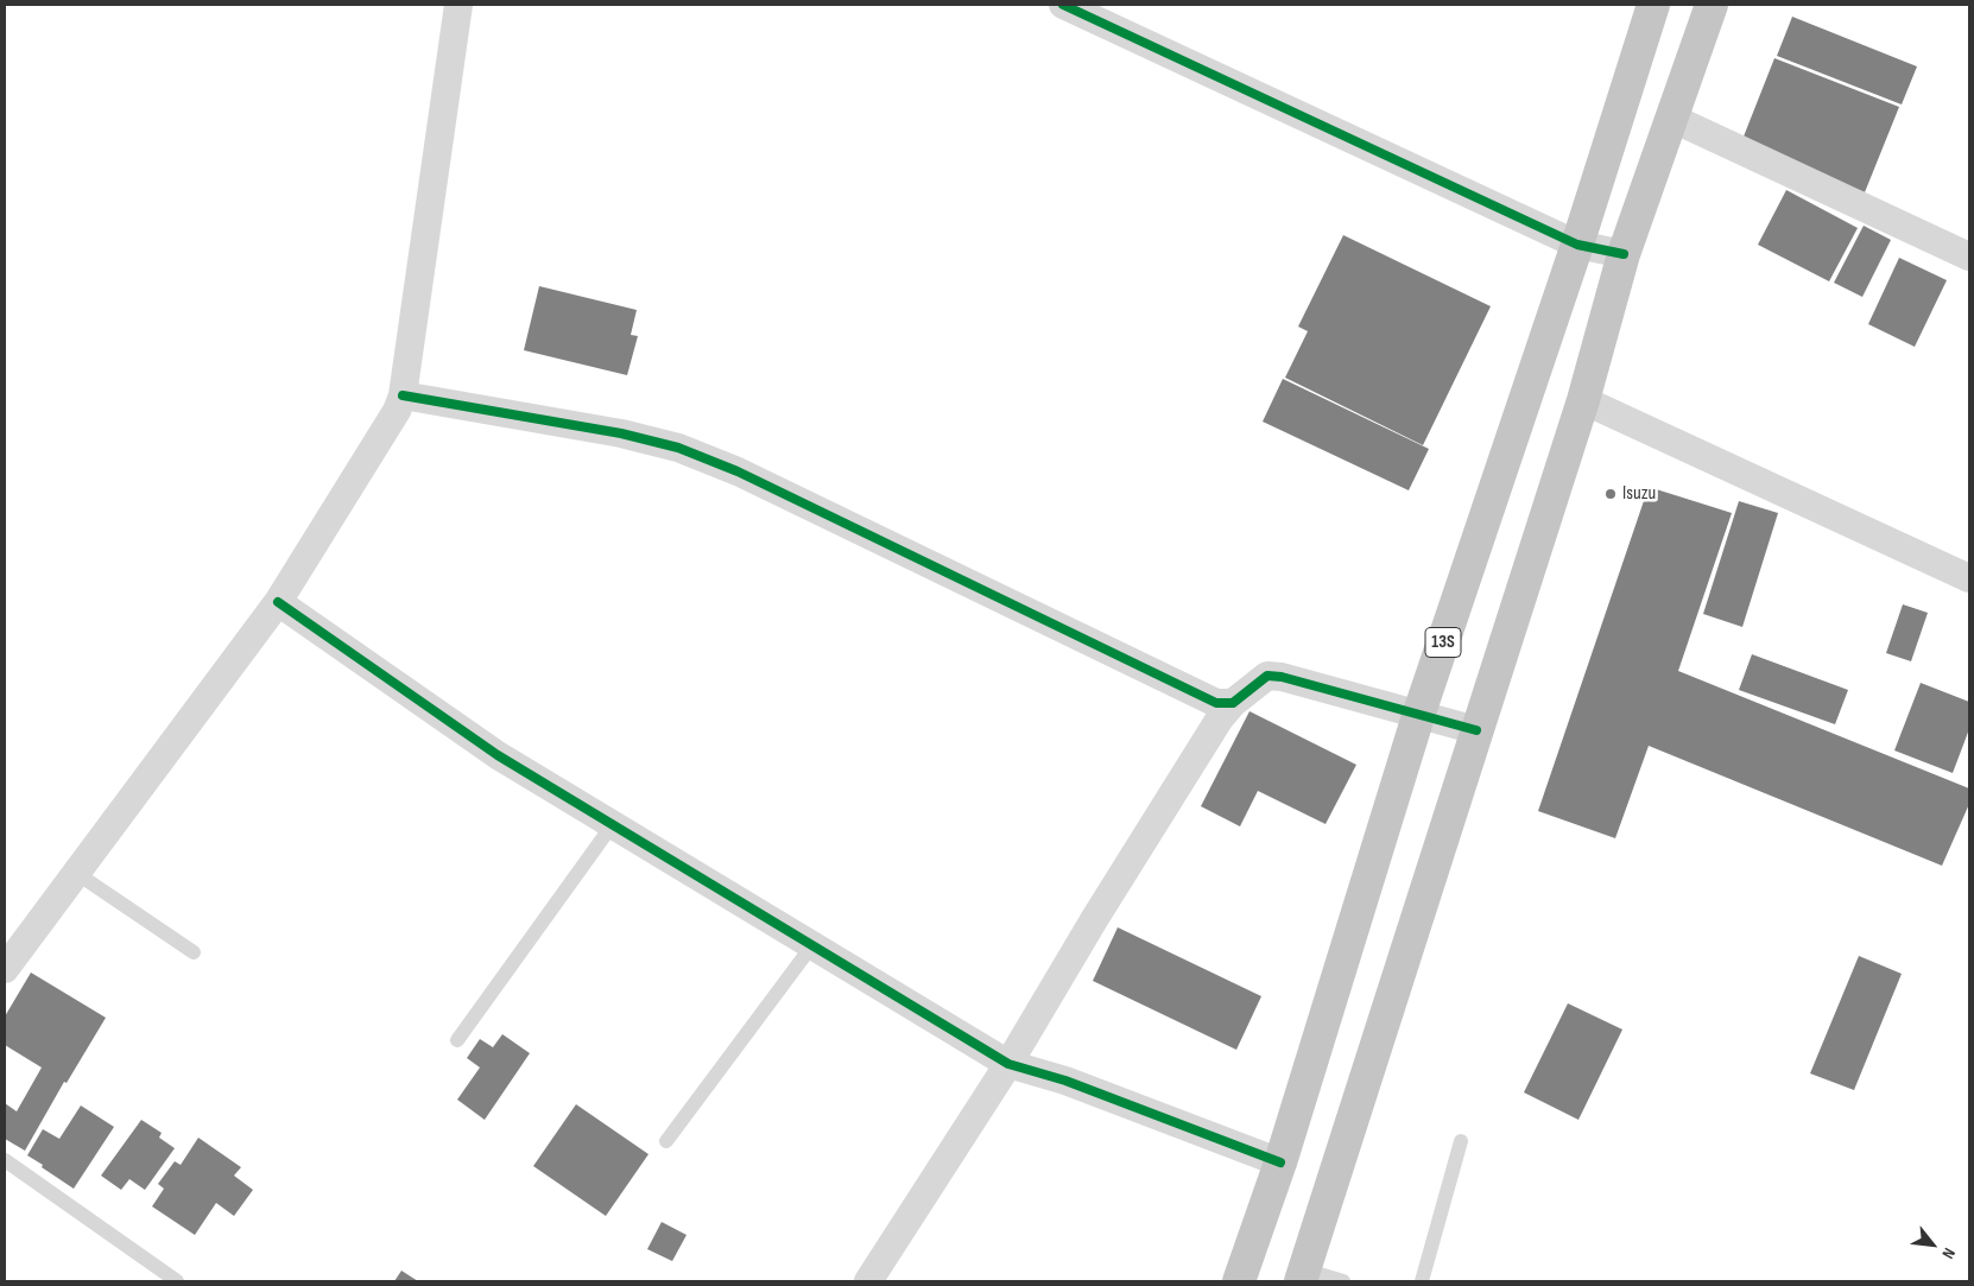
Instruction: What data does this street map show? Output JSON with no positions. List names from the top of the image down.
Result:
{
  "streets": {
    "highway": ["13S"]
  },
  "places": ["Isuzu"],
  "north": "bottom right"
}
